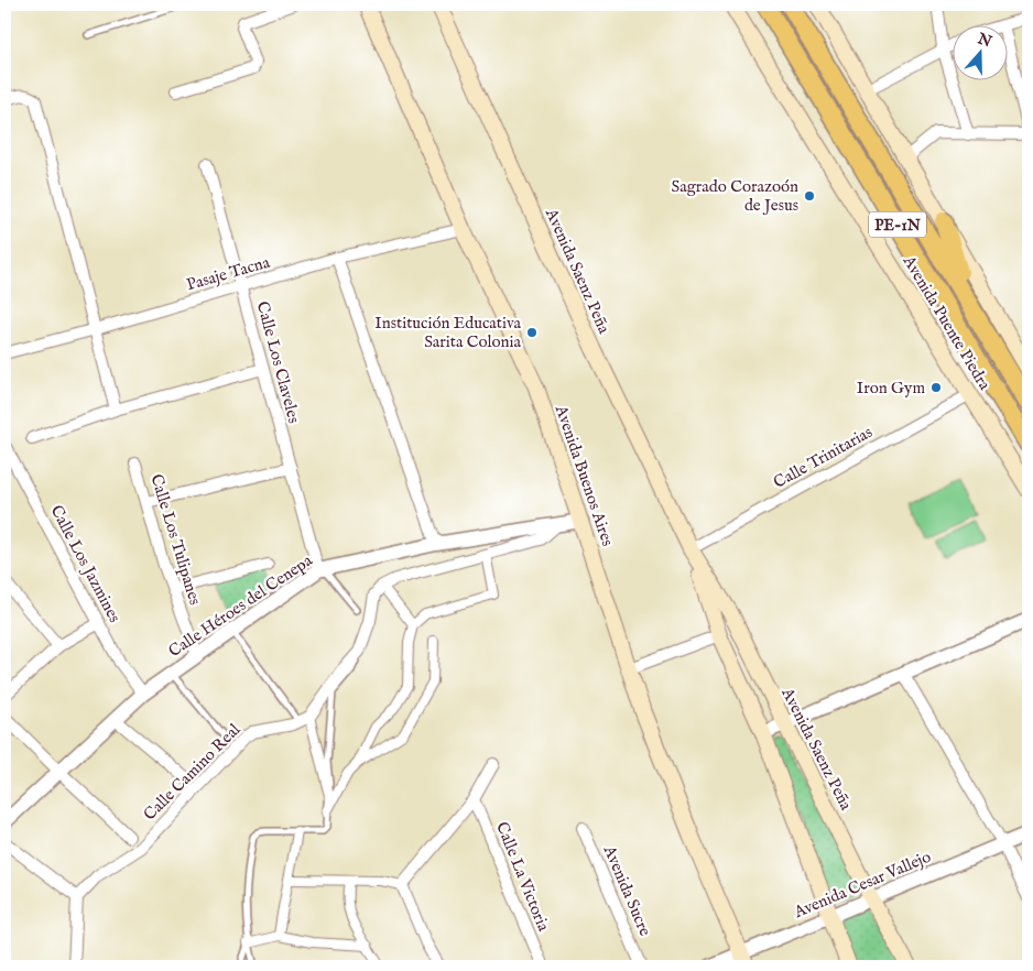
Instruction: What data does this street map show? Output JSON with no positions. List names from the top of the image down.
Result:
{
  "streets": {
    "highway": ["PE-1N"],
    "main road": ["Avenida Saenz Peña", "Avenida Puente Piedra", "Avenida Buenos Aires"],
    "street": [
      "Pasaje Tacna",
      "Calle Los Claveles",
      "Calle Trinitarias",
      "Calle Los Tulipanes",
      "Calle Los Jazmines",
      "Calle Héroes del Cenepa",
      "Calle Camino Real",
      "Calle La Victoria",
      "Avenida Cesar Vallejo",
      "Avenida Sucre"
    ]
  },
  "crossings": [
    ["Avenida Saenz Peña", "Calle Trinitarias"],
    ["Avenida Saenz Peña", "Avenida Cesar Vallejo"],
    ["Pasaje Tacna", "Calle Los Claveles"],
    ["Pasaje Tacna", "Avenida Buenos Aires"],
    ["Avenida Puente Piedra", "Calle Trinitarias"],
    ["Calle Los Claveles", "Calle Héroes del Cenepa"],
    ["Avenida Buenos Aires", "Calle Héroes del Cenepa"],
    ["Avenida Buenos Aires", "Avenida Cesar Vallejo"],
    ["Calle Los Tulipanes", "Calle Héroes del Cenepa"],
    ["Calle Los Jazmines", "Calle Héroes del Cenepa"]
  ],
  "places": ["Sagrado Corazoón de Jesus", "Institución Educativa Sarita Colonia", "Iron Gym"],
  "north": "top"
}
